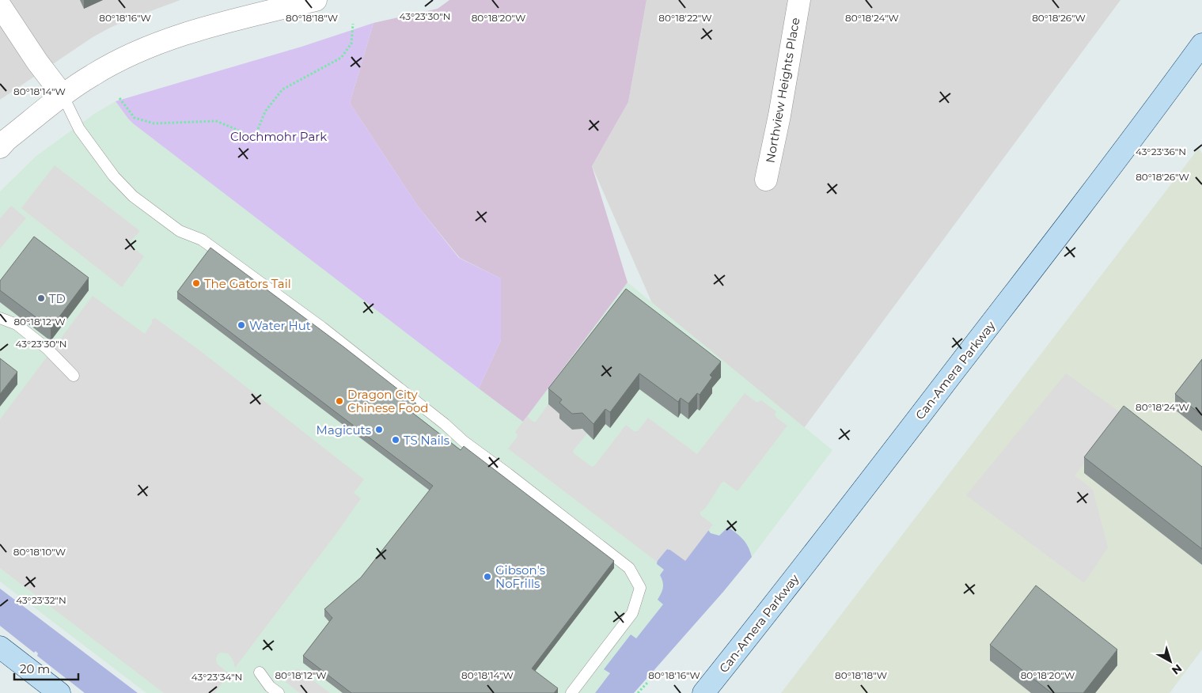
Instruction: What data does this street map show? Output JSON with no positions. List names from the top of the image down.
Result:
{
  "streets": {
    "main road": ["Can-Amera Parkway"],
    "street": ["Northview Heights Place"]
  },
  "parks": ["Clochmohr Park"],
  "places": [
    "The Gators Tail",
    "TD",
    "Water Hut",
    "Dragon City Chinese Food",
    "Magicuts",
    "TS Nails",
    "Gibson's NoFrills"
  ],
  "scale_bar": "20 m",
  "north": "bottom right",
  "coordinates": [
    "43°23'30\"N",
    "80°18'16\"W",
    "80°18'18\"W",
    "80°18'20\"W",
    "80°18'22\"W",
    "80°18'24\"W",
    "80°18'26\"W",
    "80°18'14\"W",
    "43°23'36\"N",
    "80°18'12\"W",
    "80°18'10\"W",
    "43°23'32\"N",
    "43°23'34\"N"
  ]
}
